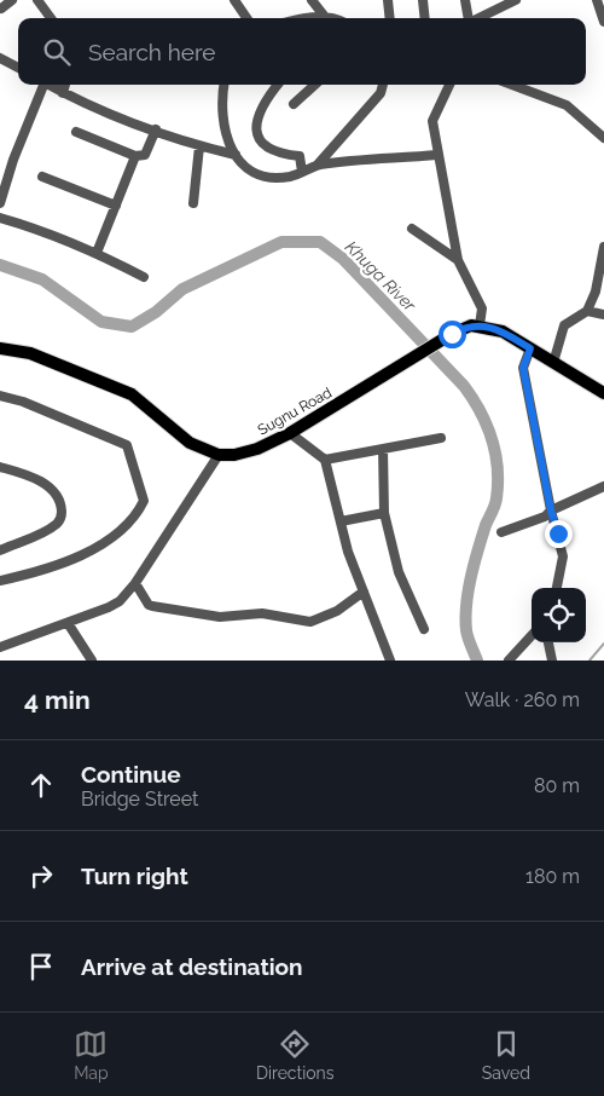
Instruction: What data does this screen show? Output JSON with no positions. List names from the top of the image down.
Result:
{
  "streets": {
    "main road": ["Sugnu Road"]
  },
  "water": ["Khuga River"],
  "page": {
    "search": "Search here",
    "heading": ["4 min", "Walk · 260 m"],
    "list": [
      ["Continue", "Bridge Street", "80 m"],
      ["Turn right", "180 m"],
      "Arrive at destination"
    ],
    "nav": ["Map", "Directions", "Saved"]
  }
}
